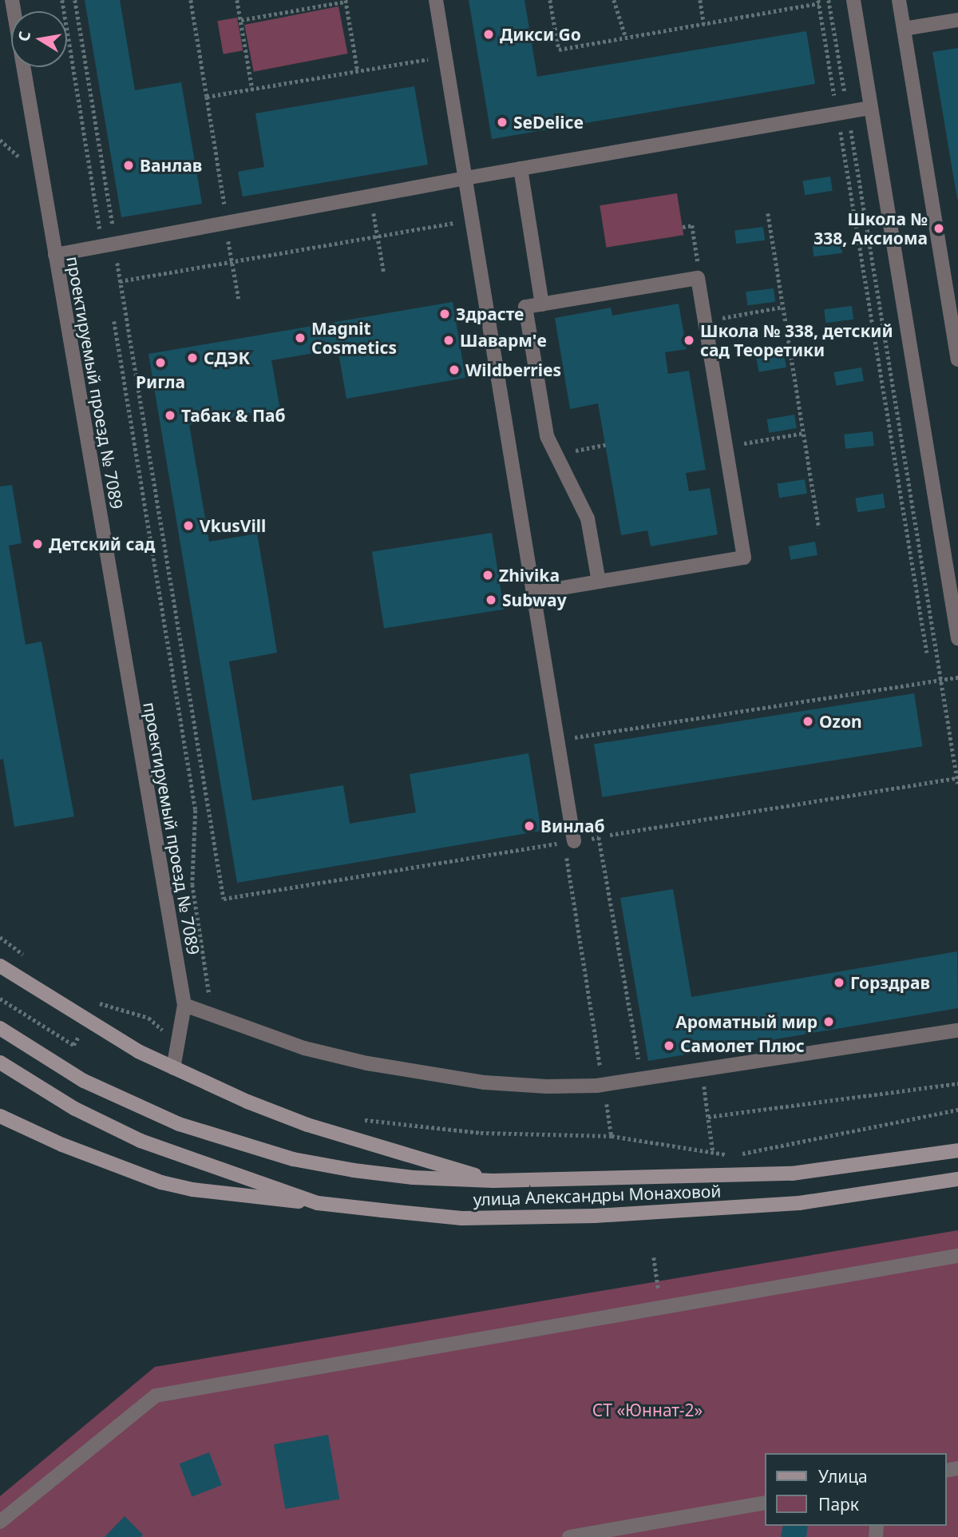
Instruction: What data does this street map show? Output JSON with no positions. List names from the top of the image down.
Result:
{
  "streets": {
    "main road": ["улица Александры Монаховой"],
    "street": ["проектируемый проезд № 7089"]
  },
  "parks": ["СТ «Юннат-2»"],
  "places": [
    "Дикси Go",
    "SeDelice",
    "Ванлав",
    "Школа № 338, Аксиома",
    "Здрасте",
    "Magnit Cosmetics",
    "Шаварм'е",
    "Школа № 338, детский сад Теоретики",
    "СДЭК",
    "Ригла",
    "Wildberries",
    "Табак & Паб",
    "VkusVill",
    "Детский сад",
    "Zhivika",
    "Subway",
    "Ozon",
    "Винлаб",
    "Горздрав",
    "Ароматный мир",
    "Самолет Плюс"
  ],
  "legend": ["Улица", "Парк"],
  "north": "left"
}
